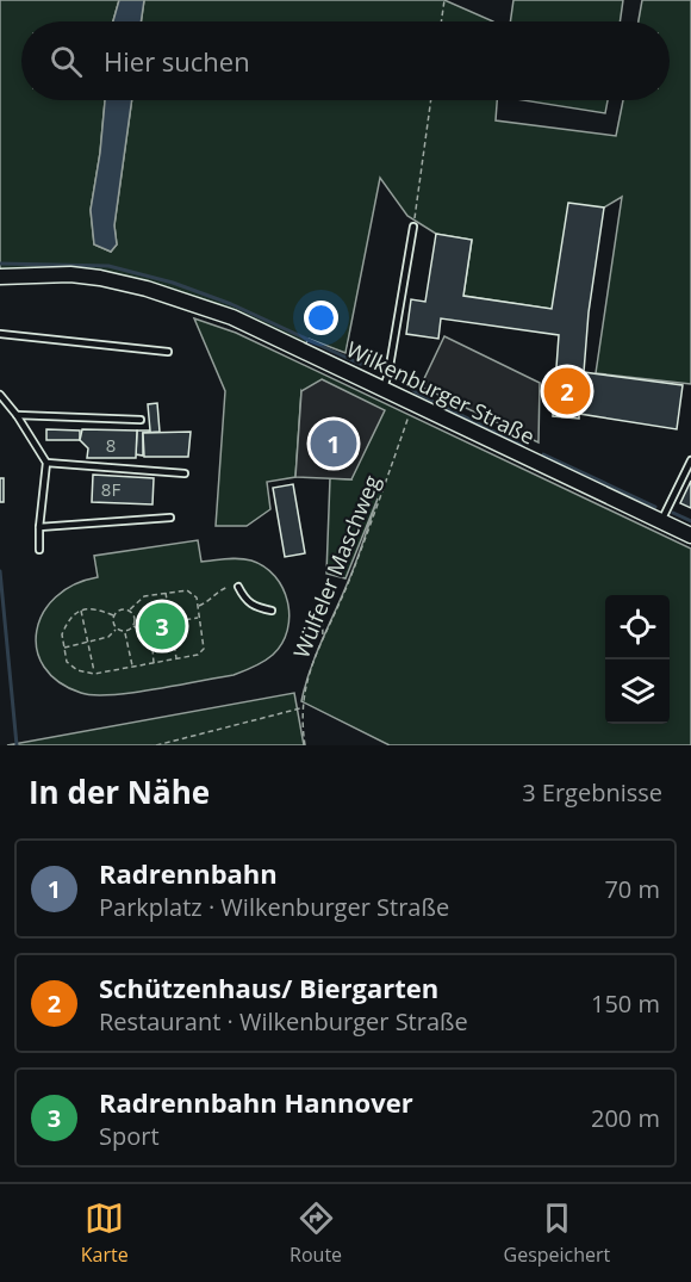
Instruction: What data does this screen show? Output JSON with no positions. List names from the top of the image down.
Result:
{
  "streets": {
    "main road": ["Wilkenburger Straße"],
    "path": ["Wülfeler Maschweg"]
  },
  "crossings": [
    ["Wilkenburger Straße", "Wülfeler Maschweg"]
  ],
  "house_numbers": ["8", "8F"],
  "page": {
    "search": "Hier suchen",
    "pins": ["2", "1", "3"],
    "heading": ["In der Nähe", "3 Ergebnisse"],
    "list": [
      {
        "mark": "1",
        "name": "Radrennbahn",
        "note": "Parkplatz · Wilkenburger Straße",
        "value": "70 m"
      },
      {
        "mark": "2",
        "name": "Schützenhaus/ Biergarten",
        "note": "Restaurant · Wilkenburger Straße",
        "value": "150 m"
      },
      {
        "mark": "3",
        "name": "Radrennbahn Hannover",
        "note": "Sport",
        "value": "200 m"
      }
    ],
    "nav": ["Karte", "Route", "Gespeichert"]
  }
}
